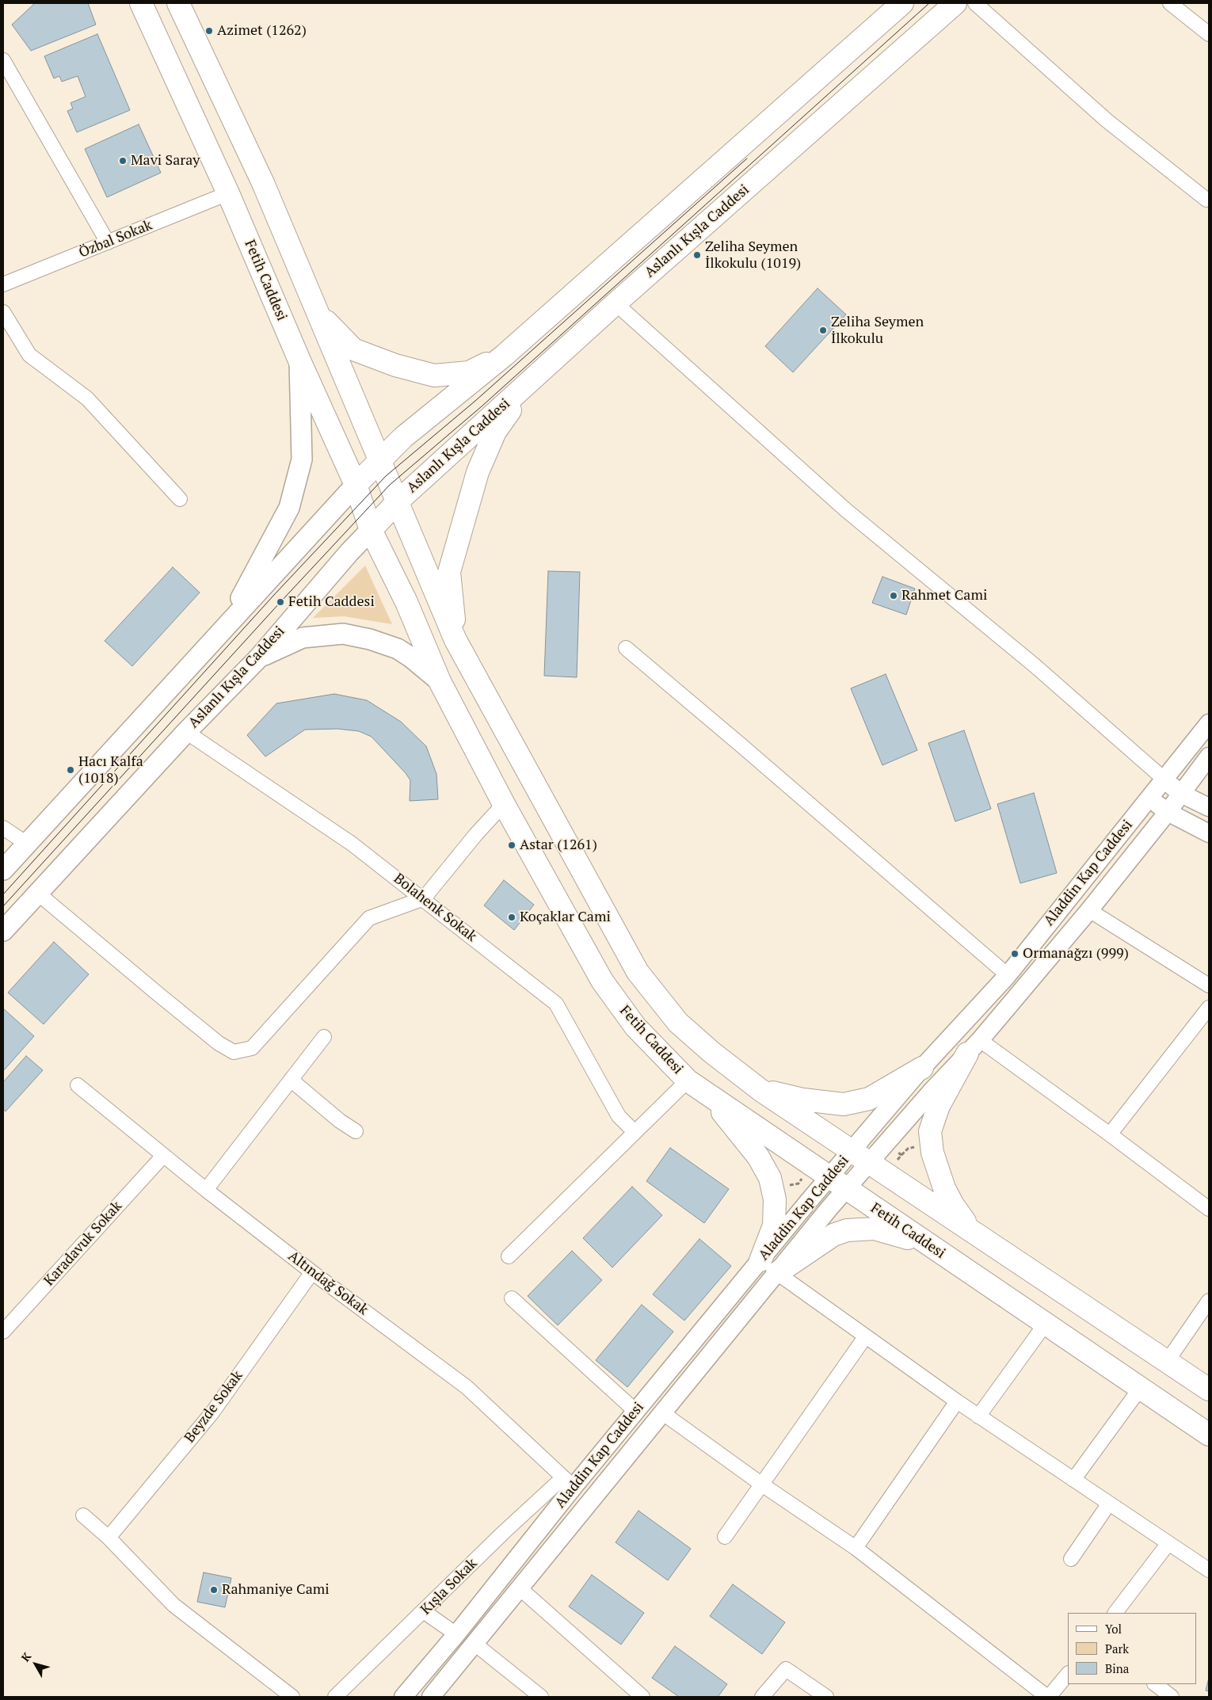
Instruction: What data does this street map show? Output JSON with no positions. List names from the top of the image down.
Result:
{
  "streets": {
    "main road": ["Aslanlı Kışla Caddesi", "Fetih Caddesi"],
    "street": [
      "Özbal Sokak",
      "Aladdin Kap Caddesi",
      "Bolahenk Sokak",
      "Karadavuk Sokak",
      "Altındağ Sokak",
      "Beyzde Sokak",
      "Kışla Sokak"
    ]
  },
  "crossings": [
    ["Aslanlı Kışla Caddesi", "Fetih Caddesi"],
    ["Aslanlı Kışla Caddesi", "Bolahenk Sokak"],
    ["Özbal Sokak", "Fetih Caddesi"],
    ["Fetih Caddesi", "Aladdin Kap Caddesi"],
    ["Aladdin Kap Caddesi", "Altındağ Sokak"],
    ["Aladdin Kap Caddesi", "Kışla Sokak"],
    ["Karadavuk Sokak", "Altındağ Sokak"],
    ["Altındağ Sokak", "Beyzde Sokak"],
    ["Altındağ Sokak", "Kışla Sokak"]
  ],
  "places": [
    "Azimet (1262)",
    "Mavi Saray",
    "Zeliha Seymen İlkokulu (1019)",
    "Zeliha Seymen İlkokulu",
    "Rahmet Cami",
    "Fetih Caddesi",
    "Hacı Kalfa (1018)",
    "Astar (1261)",
    "Koçaklar Cami",
    "Ormanağzı (999)",
    "Rahmaniye Cami"
  ],
  "legend": ["Yol", "Park", "Bina"],
  "north": "top left"
}
